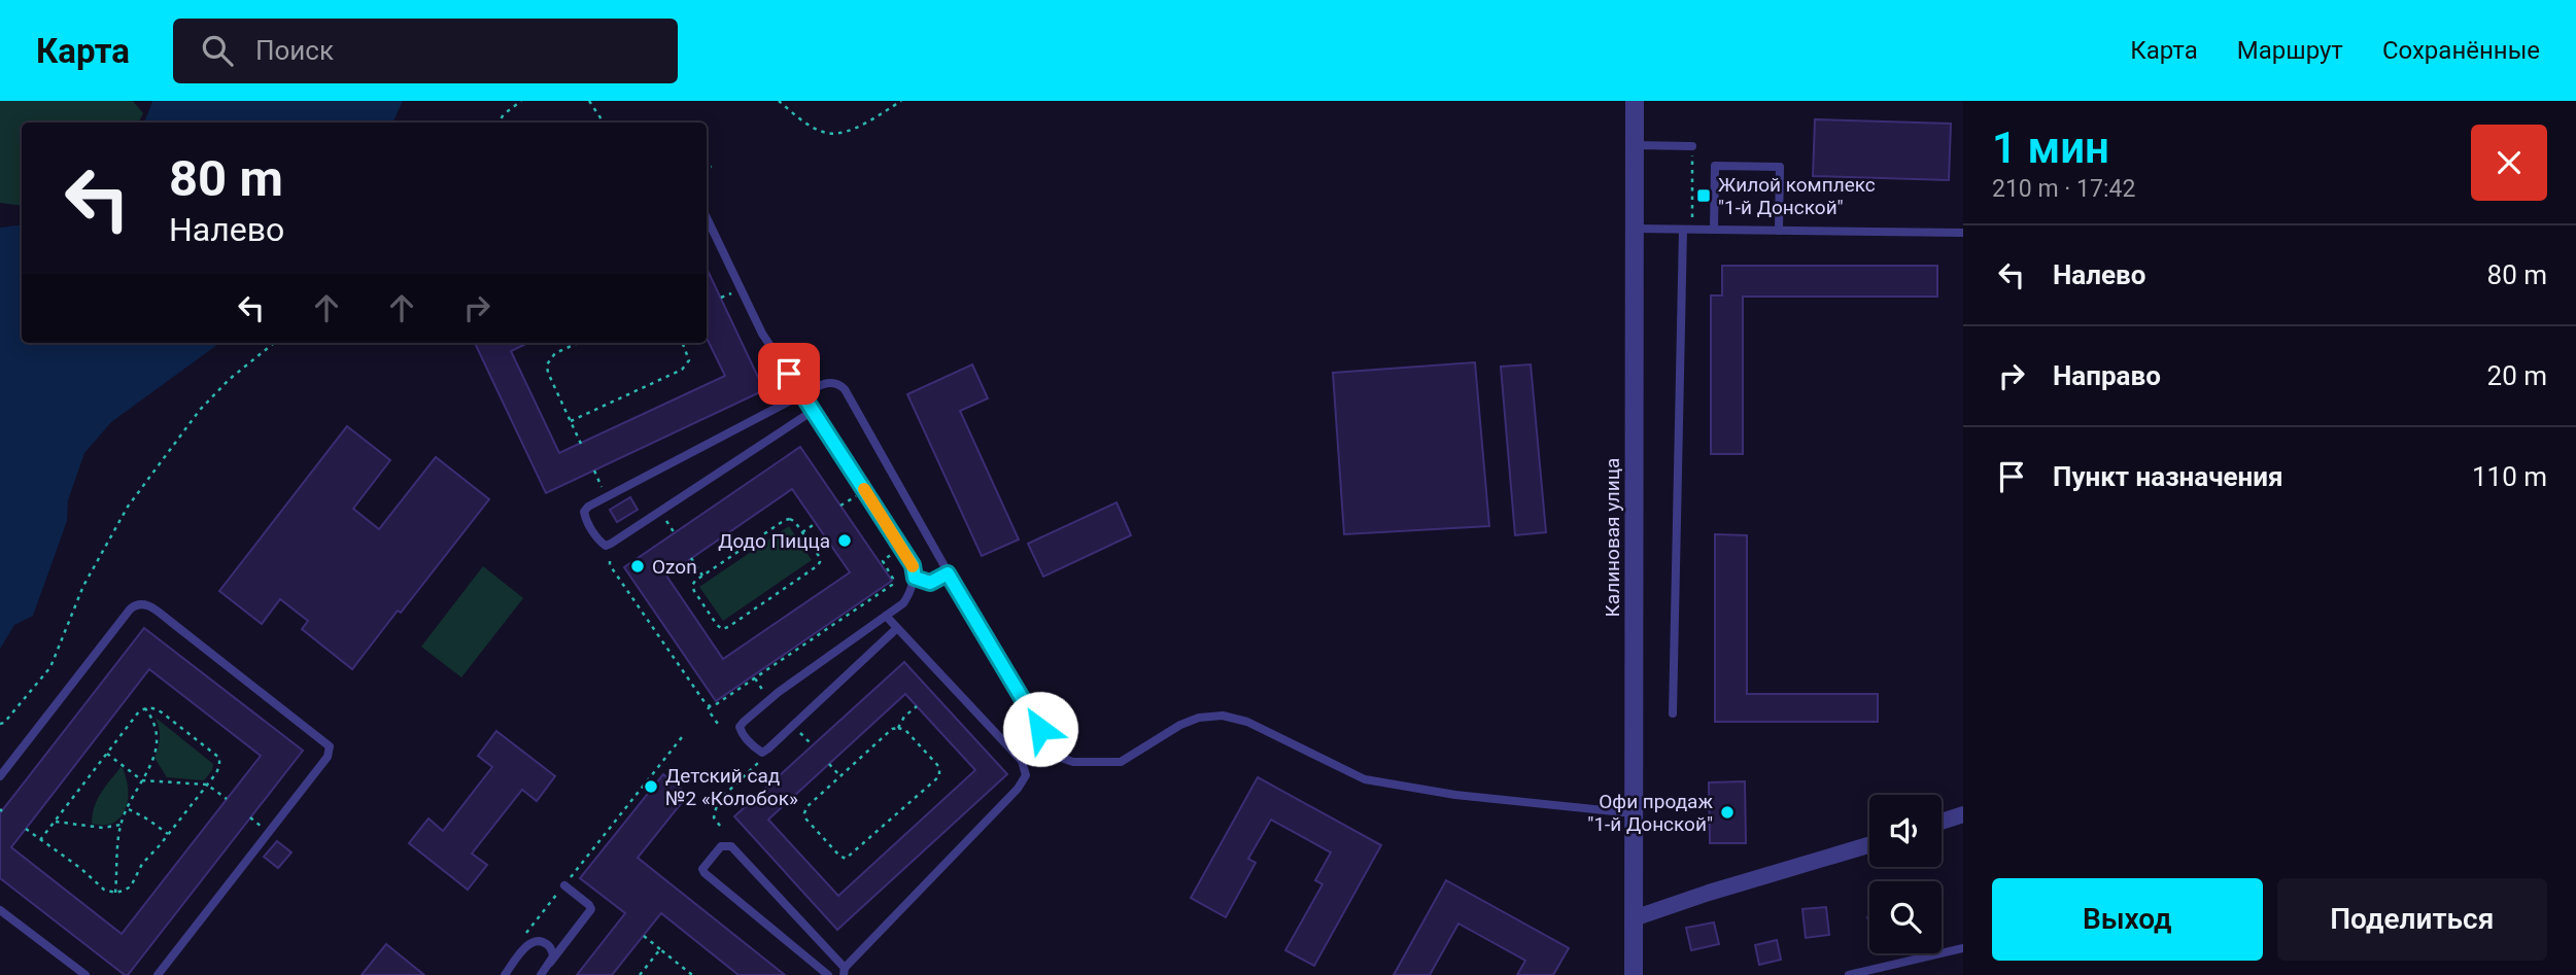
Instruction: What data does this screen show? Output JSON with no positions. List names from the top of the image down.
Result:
{
  "streets": {
    "street": ["Калиновая улица"]
  },
  "places": {
    "transit": ["Жилой комплекс \"1-й Донской\""],
    "other": [
      "Додо Пицца",
      "Ozon",
      "Детский сад №2 «Колобок»",
      "Офи продаж \"1-й Донской\""
    ]
  },
  "page": {
    "header": "Карта",
    "search": "Поиск",
    "nav": ["Карта", "Маршрут", "Сохранённые"],
    "heading": ["1 мин", "210 m · 17:42"],
    "turn": ["80 m", "Налево"],
    "list": [
      {
        "name": "Налево",
        "value": "80 m"
      },
      {
        "name": "Направо",
        "value": "20 m"
      },
      {
        "name": "Пункт назначения",
        "value": "110 m"
      }
    ],
    "buttons": ["Выход", "Поделиться"]
  }
}
